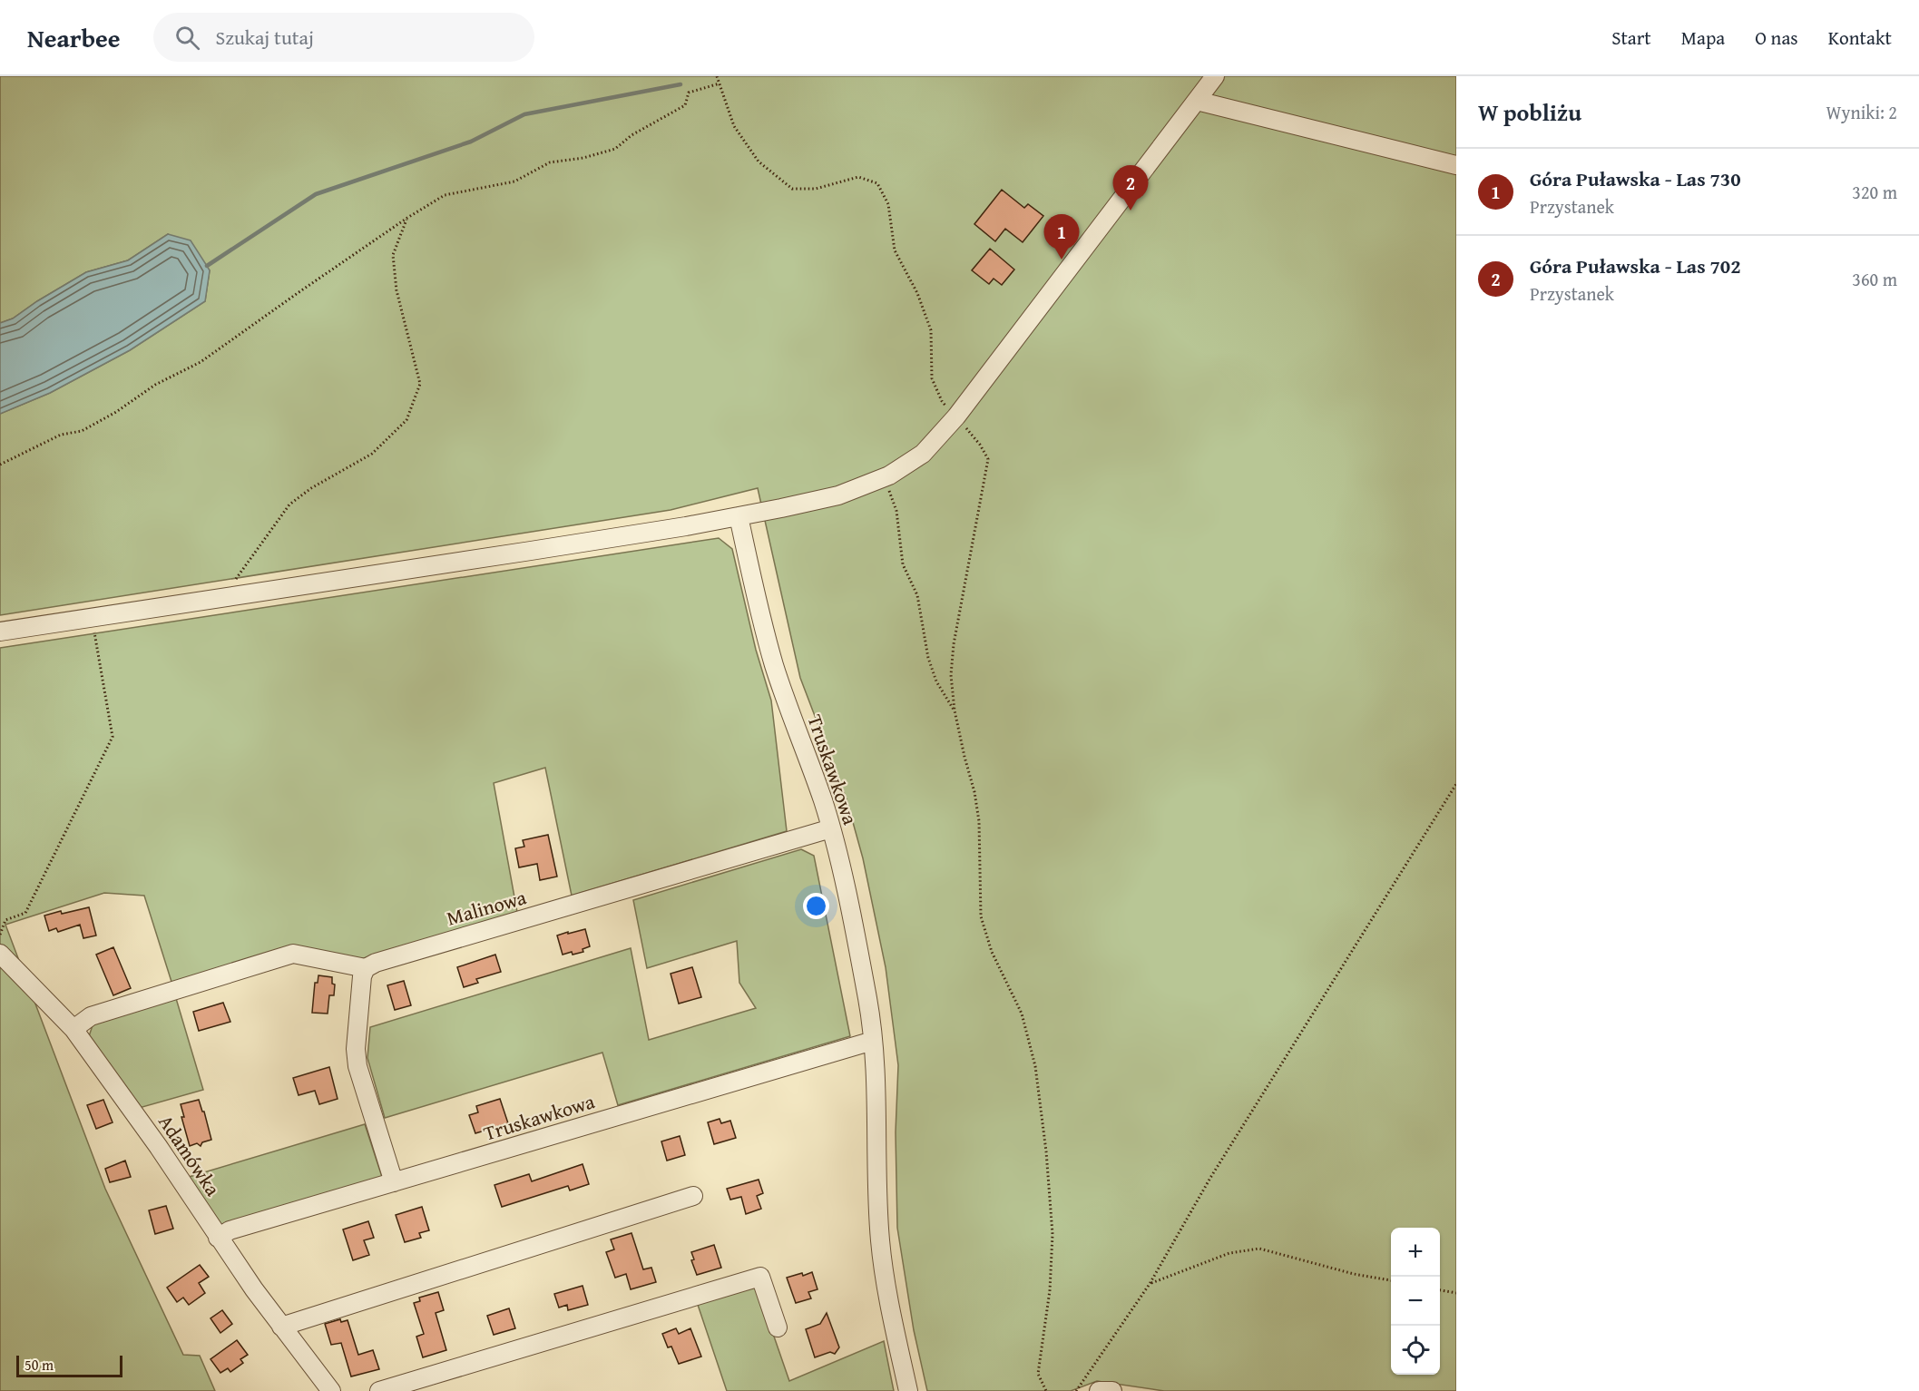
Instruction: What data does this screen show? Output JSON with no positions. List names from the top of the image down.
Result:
{
  "streets": {
    "street": ["Truskawkowa", "Malinowa", "Adamówka"]
  },
  "crossings": [
    ["Truskawkowa", "Malinowa"],
    ["Truskawkowa", "Adamówka"]
  ],
  "scale_bar": "50 m",
  "page": {
    "header": "Nearbee",
    "search": "Szukaj tutaj",
    "nav": [
      "Start",
      "Mapa",
      "O nas",
      "Kontakt"
    ],
    "heading": ["W pobliżu", "Wyniki: 2"],
    "list": [
      {
        "mark": "1",
        "name": "Góra Puławska - Las 730",
        "note": "Przystanek",
        "value": "320 m"
      },
      {
        "mark": "2",
        "name": "Góra Puławska - Las 702",
        "note": "Przystanek",
        "value": "360 m"
      }
    ],
    "pins": ["2", "1"],
    "map_buttons": ["+", "−"],
    "scale": "50 m"
  }
}
